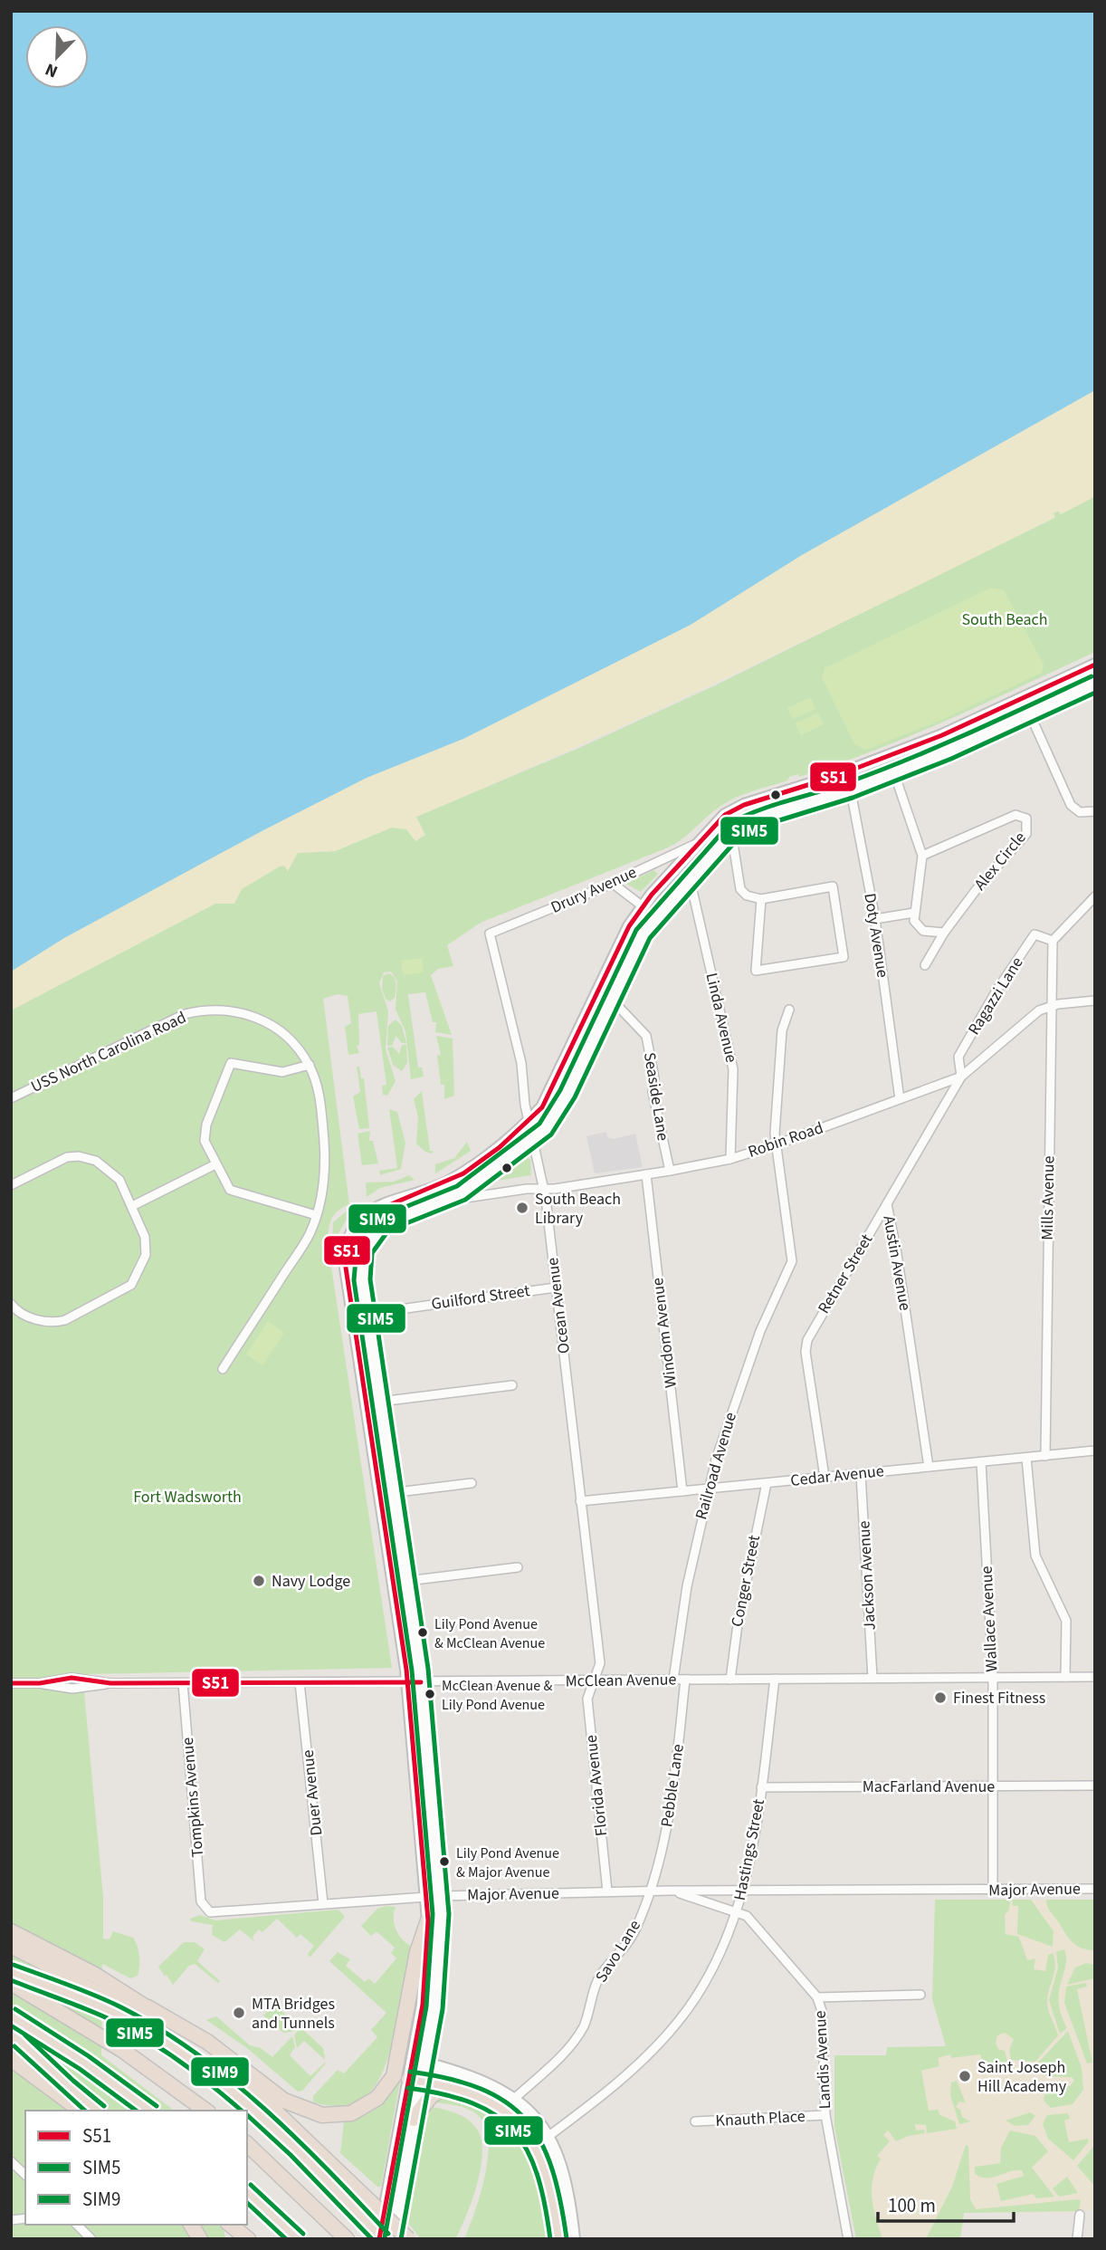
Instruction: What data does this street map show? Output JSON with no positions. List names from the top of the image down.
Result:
{
  "streets": {
    "street": [
      "Alex Circle",
      "Drury Avenue",
      "Doty Avenue",
      "Ragazzi Lane",
      "Linda Avenue",
      "USS North Carolina Road",
      "Seaside Lane",
      "Robin Road",
      "Mills Avenue",
      "Austin Avenue",
      "Retner Street",
      "Guilford Street",
      "Ocean Avenue",
      "Windom Avenue",
      "Railroad Avenue",
      "Cedar Avenue",
      "Jackson Avenue",
      "Conger Street",
      "Wallace Avenue",
      "McClean Avenue",
      "Florida Avenue",
      "Pebble Lane",
      "MacFarland Avenue",
      "Duer Avenue",
      "Tompkins Avenue",
      "Hastings Street",
      "Major Avenue",
      "Savo Lane",
      "Landis Avenue",
      "Knauth Place"
    ]
  },
  "crossings": [
    ["Drury Avenue", "Ocean Avenue"],
    ["Doty Avenue", "Robin Road"],
    ["Ragazzi Lane", "Robin Road"],
    ["Ragazzi Lane", "Mills Avenue"],
    ["Ragazzi Lane", "Austin Avenue"],
    ["Linda Avenue", "Robin Road"],
    ["Seaside Lane", "Robin Road"],
    ["Robin Road", "Mills Avenue"],
    ["Robin Road", "Austin Avenue"],
    ["Robin Road", "Ocean Avenue"],
    ["Robin Road", "Windom Avenue"],
    ["Robin Road", "Railroad Avenue"],
    ["Mills Avenue", "Cedar Avenue"],
    ["Austin Avenue", "Retner Street"],
    ["Austin Avenue", "Cedar Avenue"],
    ["Retner Street", "Cedar Avenue"],
    ["Guilford Street", "Ocean Avenue"],
    ["Ocean Avenue", "Cedar Avenue"],
    ["Ocean Avenue", "McClean Avenue"],
    ["Ocean Avenue", "Florida Avenue"],
    ["Windom Avenue", "Cedar Avenue"],
    ["Railroad Avenue", "Cedar Avenue"],
    ["Railroad Avenue", "McClean Avenue"],
    ["Cedar Avenue", "Jackson Avenue"],
    ["Cedar Avenue", "Conger Street"],
    ["Cedar Avenue", "Wallace Avenue"],
    ["Jackson Avenue", "McClean Avenue"],
    ["Conger Street", "McClean Avenue"],
    ["Wallace Avenue", "McClean Avenue"],
    ["Wallace Avenue", "MacFarland Avenue"],
    ["Wallace Avenue", "Major Avenue"],
    ["McClean Avenue", "Florida Avenue"],
    ["McClean Avenue", "Pebble Lane"],
    ["McClean Avenue", "Duer Avenue"],
    ["McClean Avenue", "Tompkins Avenue"],
    ["McClean Avenue", "Hastings Street"],
    ["Florida Avenue", "Major Avenue"],
    ["Pebble Lane", "Major Avenue"],
    ["Pebble Lane", "Savo Lane"],
    ["MacFarland Avenue", "Hastings Street"],
    ["Duer Avenue", "Major Avenue"],
    ["Tompkins Avenue", "Major Avenue"],
    ["Hastings Street", "Major Avenue"],
    ["Hastings Street", "Landis Avenue"],
    ["Major Avenue", "Savo Lane"],
    ["Major Avenue", "Landis Avenue"],
    ["Landis Avenue", "Knauth Place"]
  ],
  "parks": ["South Beach", "Fort Wadsworth"],
  "places": [
    "South Beach Library",
    "Navy Lodge",
    "Lily Pond Avenue & McClean Avenue",
    "McClean Avenue & Lily Pond Avenue",
    "Finest Fitness",
    "Lily Pond Avenue & Major Avenue",
    "MTA Bridges and Tunnels",
    "Saint Joseph Hill Academy"
  ],
  "lines": ["transit line S51", "transit line SIM9", "transit line SIM5"],
  "legend": ["S51", "SIM5", "SIM9"],
  "scale_bar": "100 m",
  "north": "bottom left"
}
